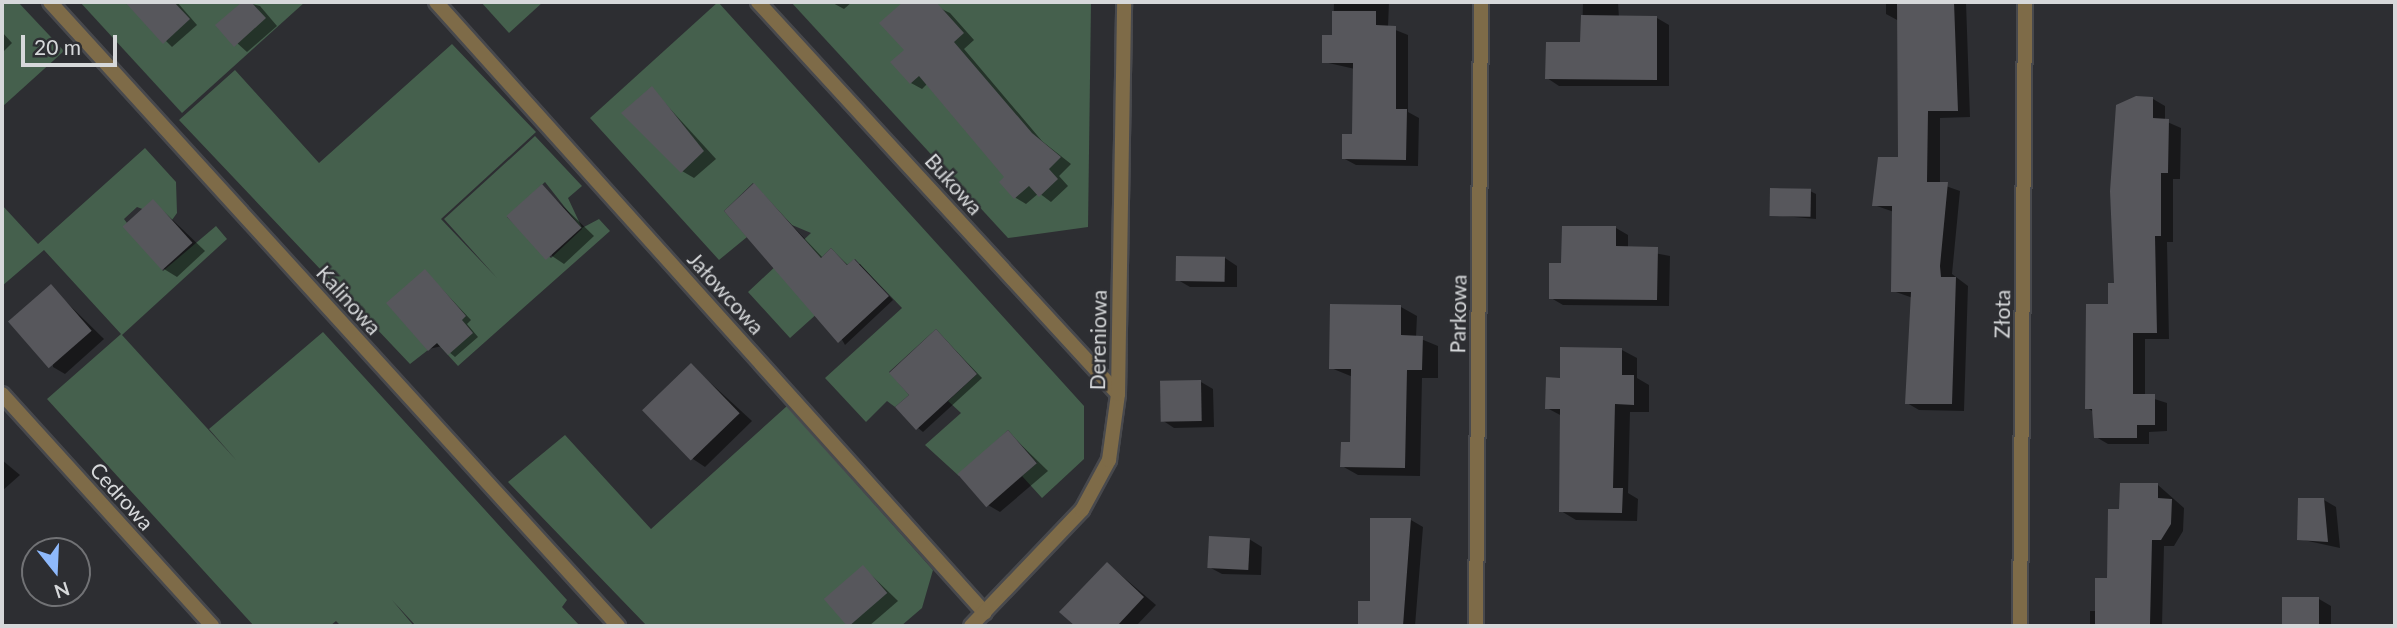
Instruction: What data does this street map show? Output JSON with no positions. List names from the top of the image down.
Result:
{
  "streets": {
    "street": [
      "Bukowa",
      "Jałowcowa",
      "Kalinowa",
      "Parkowa",
      "Złota",
      "Dereniowa",
      "Cedrowa"
    ]
  },
  "crossings": [
    ["Bukowa", "Dereniowa"],
    ["Jałowcowa", "Dereniowa"]
  ],
  "scale_bar": "20 m",
  "north": "bottom"
}
